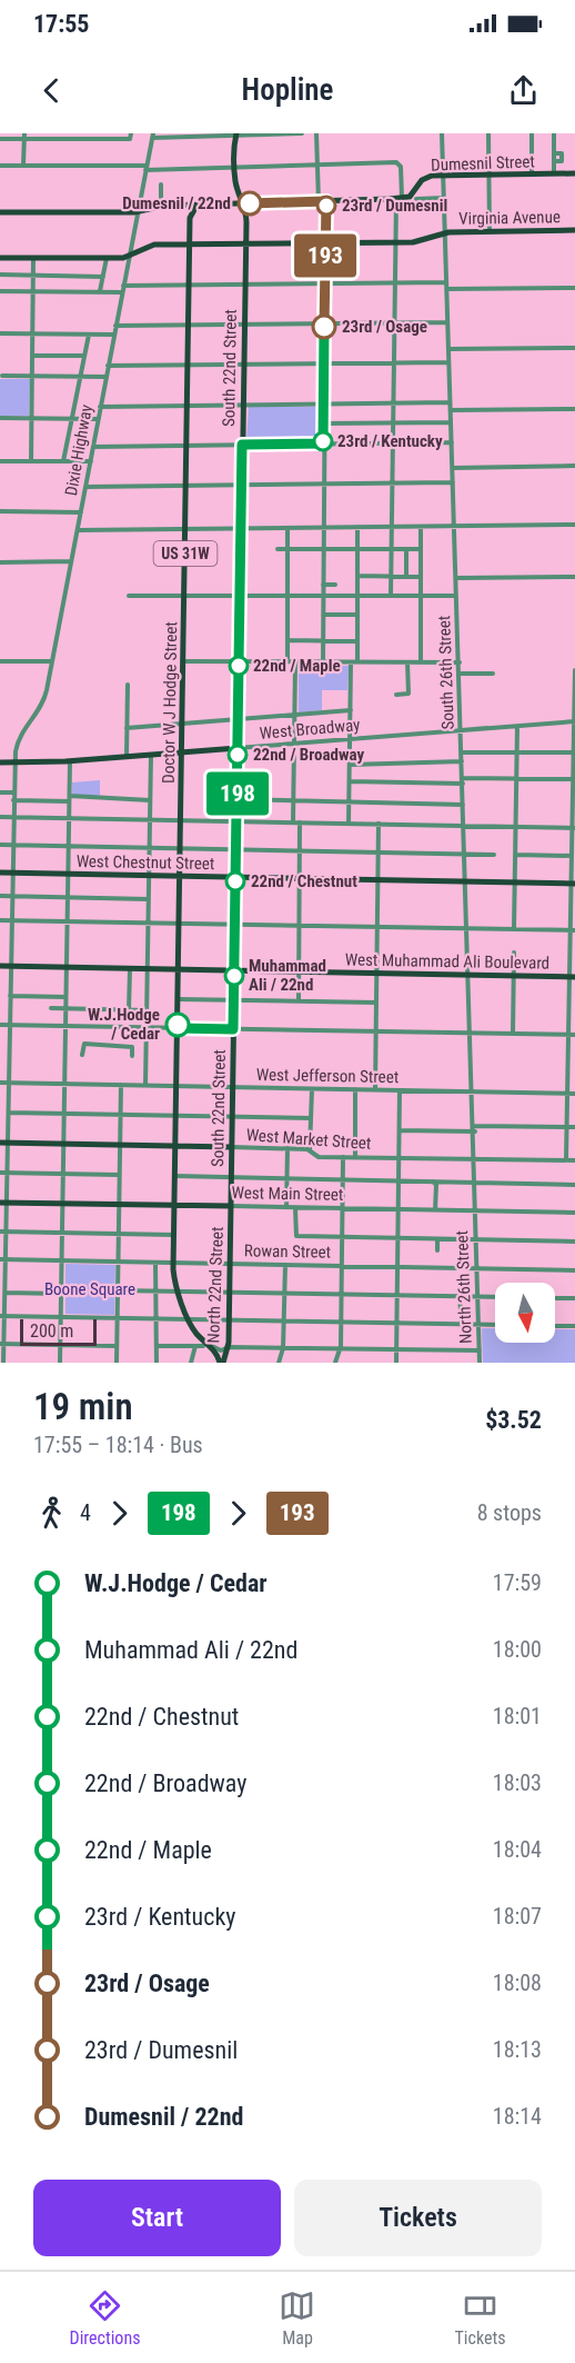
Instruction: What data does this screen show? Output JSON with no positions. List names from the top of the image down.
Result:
{
  "streets": {
    "main road": [
      "Dumesnil Street",
      "Virginia Avenue",
      "South 22nd Street",
      "US 31W",
      "Doctor W J Hodge Street",
      "West Broadway",
      "West Chestnut Street",
      "West Muhammad Ali Boulevard",
      "West Market Street",
      "West Main Street",
      "North 22nd Street"
    ],
    "street": [
      "Dixie Highway",
      "South 26th Street",
      "West Jefferson Street",
      "Rowan Street",
      "North 26th Street"
    ]
  },
  "crossings": [
    ["Dumesnil Street", "South 22nd Street"],
    ["Dumesnil Street", "Dixie Highway"],
    ["Dumesnil Street", "US 31W"],
    ["Dumesnil Street", "South 26th Street"],
    ["Dumesnil Street", "Doctor W J Hodge Street"],
    ["Virginia Avenue", "South 22nd Street"],
    ["Virginia Avenue", "Dixie Highway"],
    ["Virginia Avenue", "South 26th Street"],
    ["Virginia Avenue", "Doctor W J Hodge Street"],
    ["South 22nd Street", "US 31W"],
    ["South 22nd Street", "West Broadway"],
    ["South 22nd Street", "West Chestnut Street"],
    ["South 22nd Street", "West Muhammad Ali Boulevard"],
    ["South 22nd Street", "West Jefferson Street"],
    ["South 22nd Street", "West Market Street"],
    ["South 22nd Street", "West Main Street"],
    ["South 22nd Street", "North 22nd Street"],
    ["Dixie Highway", "West Broadway"],
    ["Dixie Highway", "West Chestnut Street"],
    ["Dixie Highway", "West Muhammad Ali Boulevard"],
    ["Dixie Highway", "West Jefferson Street"],
    ["Dixie Highway", "West Market Street"],
    ["Dixie Highway", "West Main Street"],
    ["Dixie Highway", "Rowan Street"],
    ["South 26th Street", "West Broadway"],
    ["South 26th Street", "West Chestnut Street"],
    ["South 26th Street", "West Muhammad Ali Boulevard"],
    ["South 26th Street", "West Jefferson Street"],
    ["South 26th Street", "West Market Street"],
    ["South 26th Street", "West Main Street"],
    ["South 26th Street", "North 26th Street"],
    ["Doctor W J Hodge Street", "West Broadway"],
    ["Doctor W J Hodge Street", "West Chestnut Street"],
    ["Doctor W J Hodge Street", "West Muhammad Ali Boulevard"],
    ["Doctor W J Hodge Street", "West Jefferson Street"],
    ["Doctor W J Hodge Street", "West Market Street"],
    ["Doctor W J Hodge Street", "West Main Street"],
    ["Doctor W J Hodge Street", "Rowan Street"],
    ["Doctor W J Hodge Street", "North 22nd Street"],
    ["West Main Street", "North 22nd Street"],
    ["West Main Street", "North 26th Street"],
    ["Rowan Street", "North 22nd Street"],
    ["Rowan Street", "North 26th Street"]
  ],
  "parks": ["Boone Square"],
  "places": [
    "Dumesnil / 22nd",
    "23rd / Dumesnil",
    "23rd / Osage",
    "23rd / Kentucky",
    "22nd / Maple",
    "22nd / Broadway",
    "22nd / Chestnut",
    "Muhammad Ali / 22nd",
    "W.J.Hodge / Cedar"
  ],
  "lines": ["bus line 193", "bus line 198"],
  "scale_bar": "200 m",
  "north": "bottom",
  "page": {
    "status": "17:55",
    "header": "Hopline",
    "on_map": ["198", "193"],
    "scale": "200 m",
    "heading": ["19 min", "17:55 – 18:14 · Bus", "$3.52"],
    "legs": [
      "4",
      "198",
      "193",
      "8 stops"
    ],
    "list": [
      {
        "name": "W.J.Hodge / Cedar",
        "value": "17:59"
      },
      {
        "name": "Muhammad Ali / 22nd",
        "value": "18:00"
      },
      {
        "name": "22nd / Chestnut",
        "value": "18:01"
      },
      {
        "name": "22nd / Broadway",
        "value": "18:03"
      },
      {
        "name": "22nd / Maple",
        "value": "18:04"
      },
      {
        "name": "23rd / Kentucky",
        "value": "18:07"
      },
      {
        "name": "23rd / Osage",
        "value": "18:08"
      },
      {
        "name": "23rd / Dumesnil",
        "value": "18:13"
      },
      {
        "name": "Dumesnil / 22nd",
        "value": "18:14"
      }
    ],
    "buttons": ["Start", "Tickets"],
    "tabs": ["Directions", "Map", "Tickets"]
  }
}
